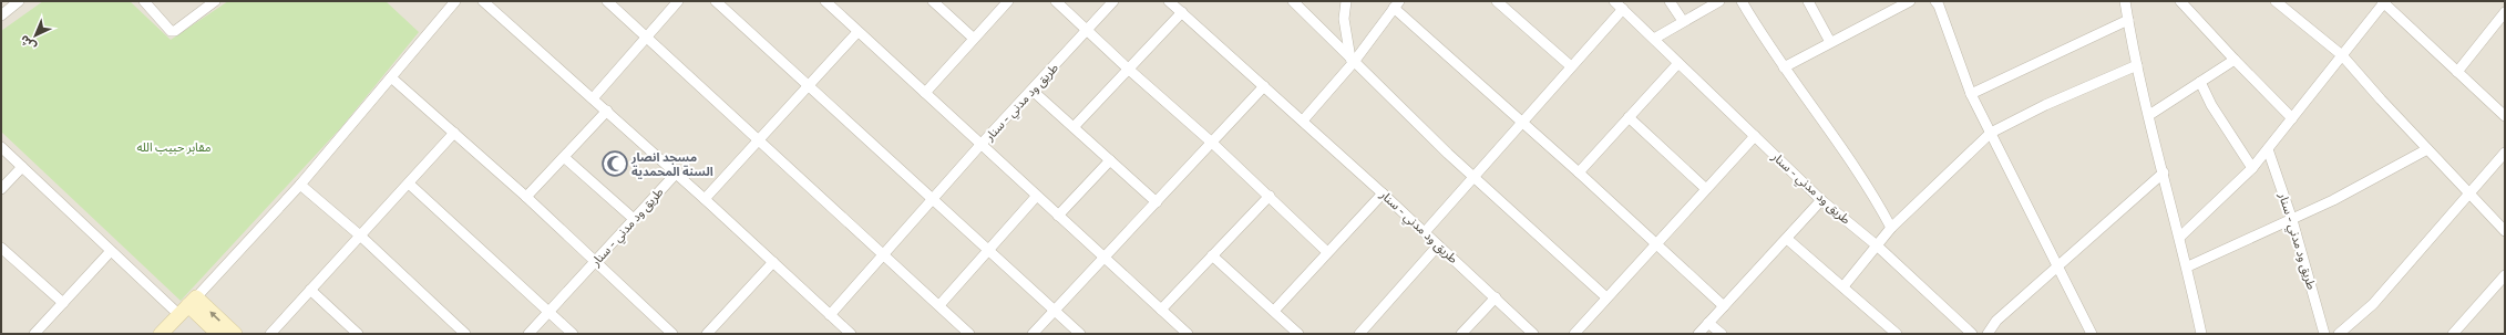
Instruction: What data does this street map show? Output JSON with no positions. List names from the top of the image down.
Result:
{
  "streets": {
    "street": ["طريق ود مدني - سنار"]
  },
  "parks": ["مقابر حبيب الله"],
  "places": {
    "mosque": ["مسجد انصار السنة المحمدية"]
  },
  "north": "bottom left"
}
